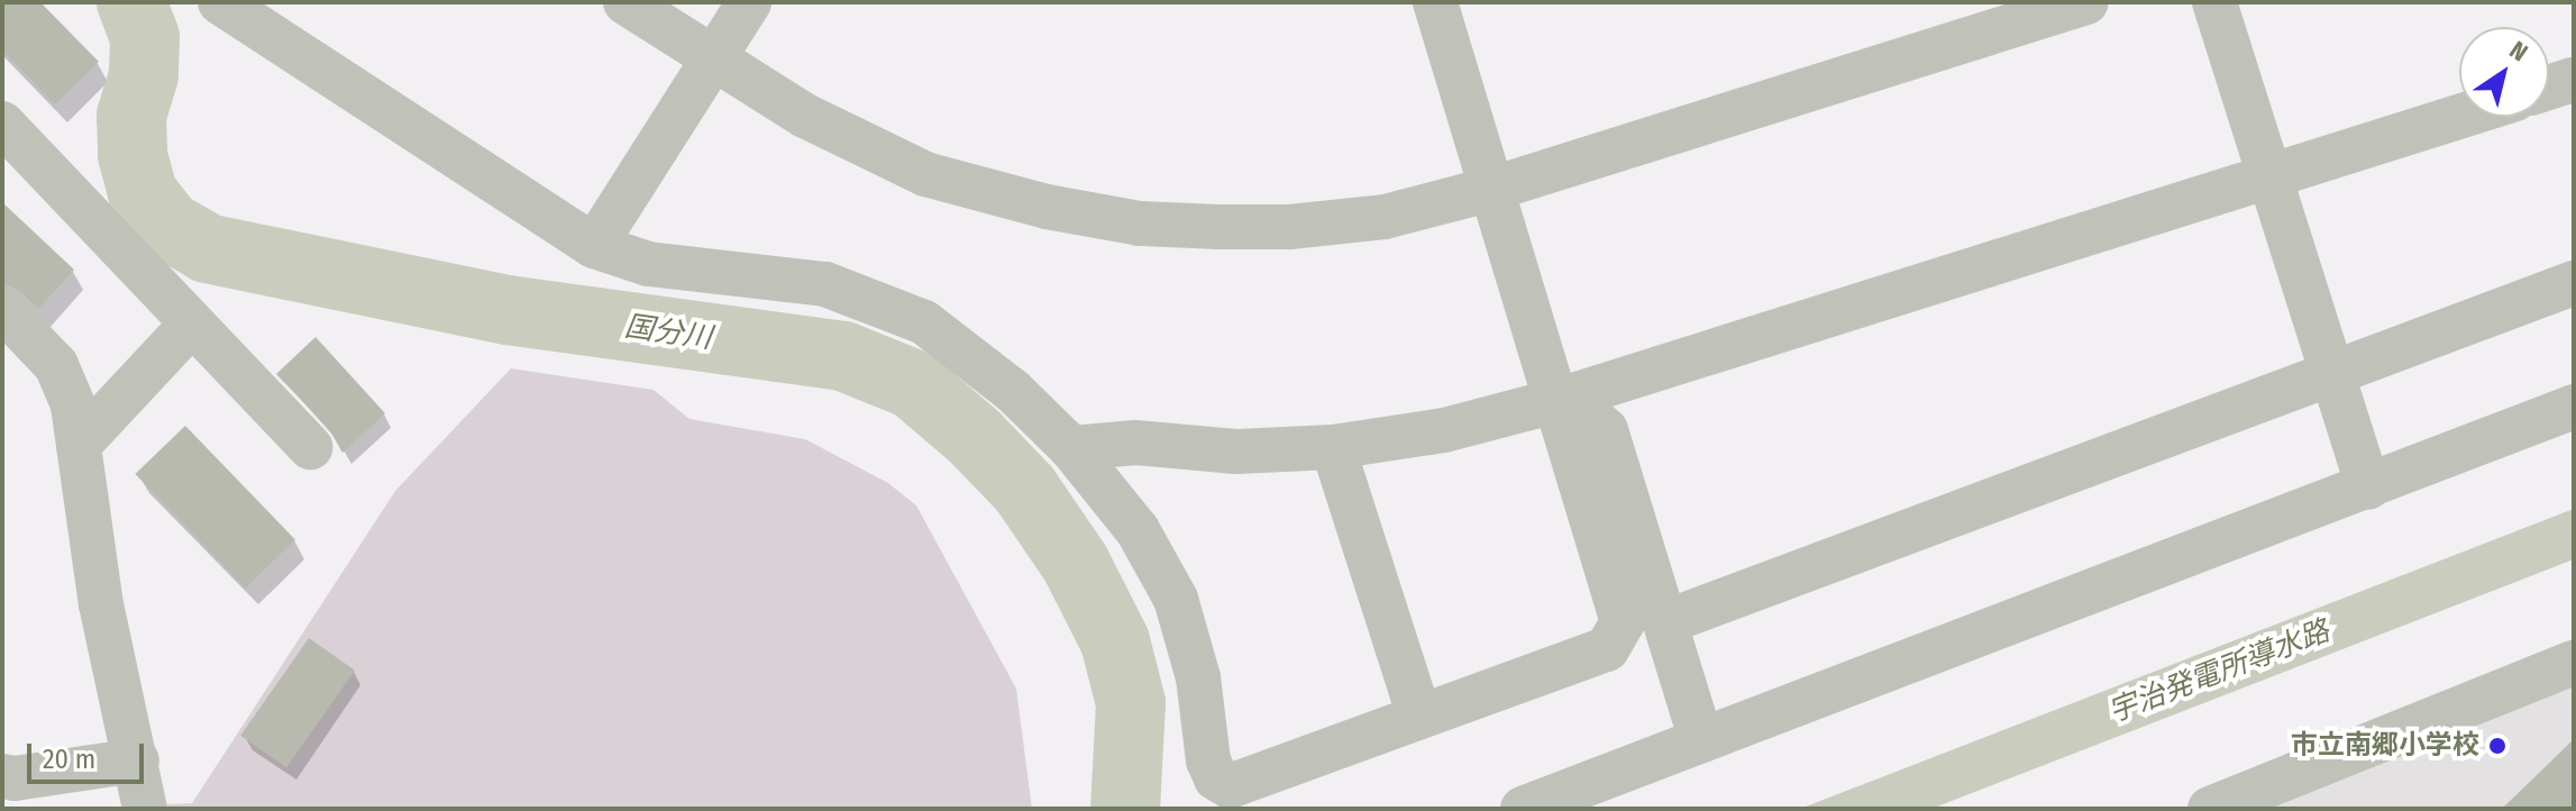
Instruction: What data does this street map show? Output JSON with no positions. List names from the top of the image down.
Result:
{
  "water": ["国分川", "宇治発電所導水路"],
  "places": ["市立南郷小学校"],
  "scale_bar": "20 m",
  "north": "top right"
}
